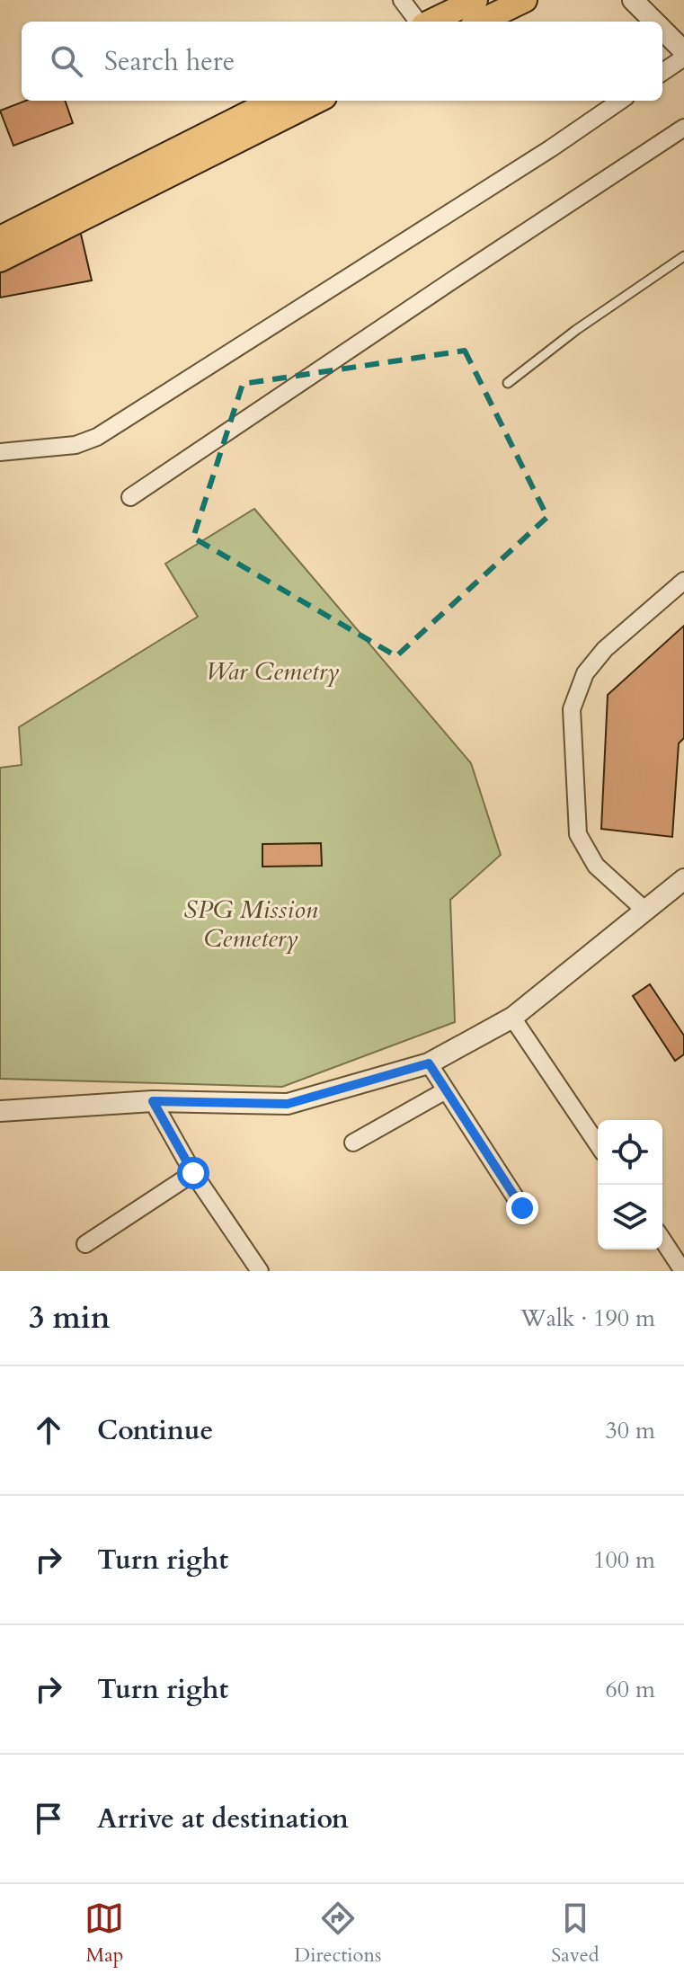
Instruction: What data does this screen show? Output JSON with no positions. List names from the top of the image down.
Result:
{
  "parks": ["War Cemetry", "SPG Mission Cemetery"],
  "page": {
    "search": "Search here",
    "heading": ["3 min", "Walk · 190 m"],
    "list": [
      ["Continue", "30 m"],
      ["Turn right", "100 m"],
      ["Turn right", "60 m"],
      "Arrive at destination"
    ],
    "nav": ["Map", "Directions", "Saved"]
  }
}
